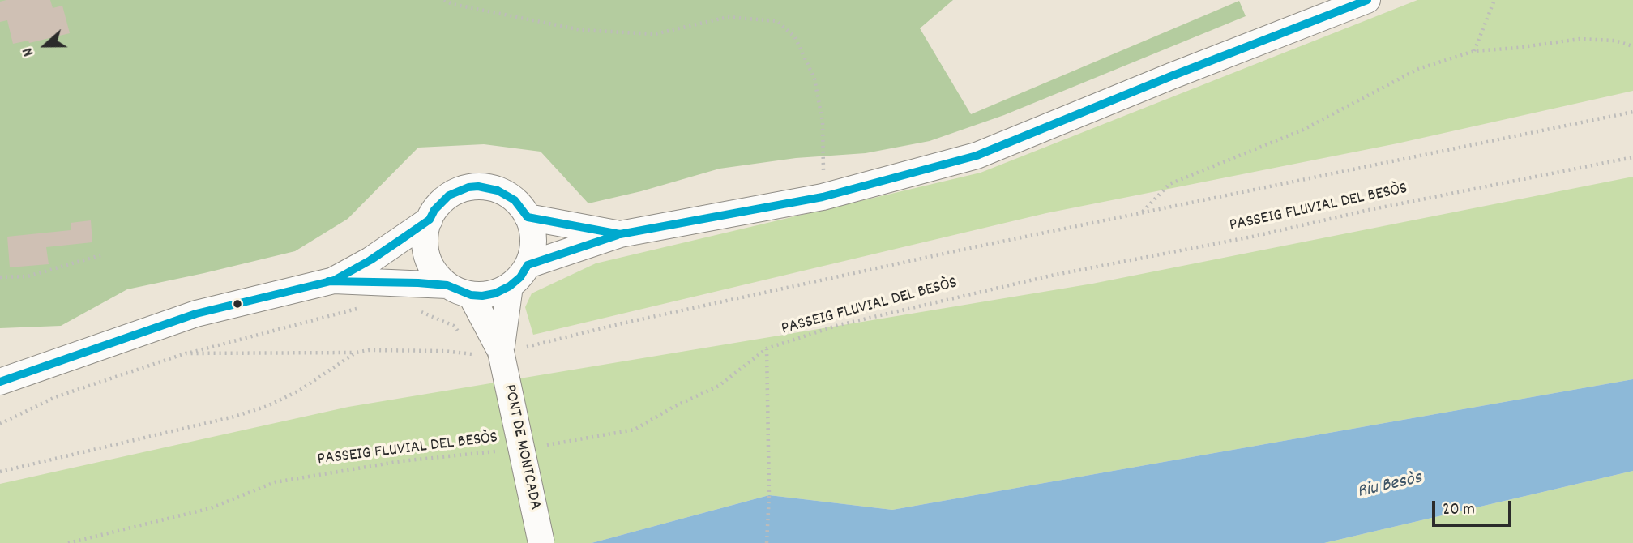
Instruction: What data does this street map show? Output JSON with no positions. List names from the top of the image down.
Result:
{
  "streets": {
    "street": ["PONT DE MONTCADA"],
    "path": ["PASSEIG FLUVIAL DEL BESÒS"]
  },
  "water": ["Riu Besòs"],
  "scale_bar": "20 m",
  "north": "left"
}
